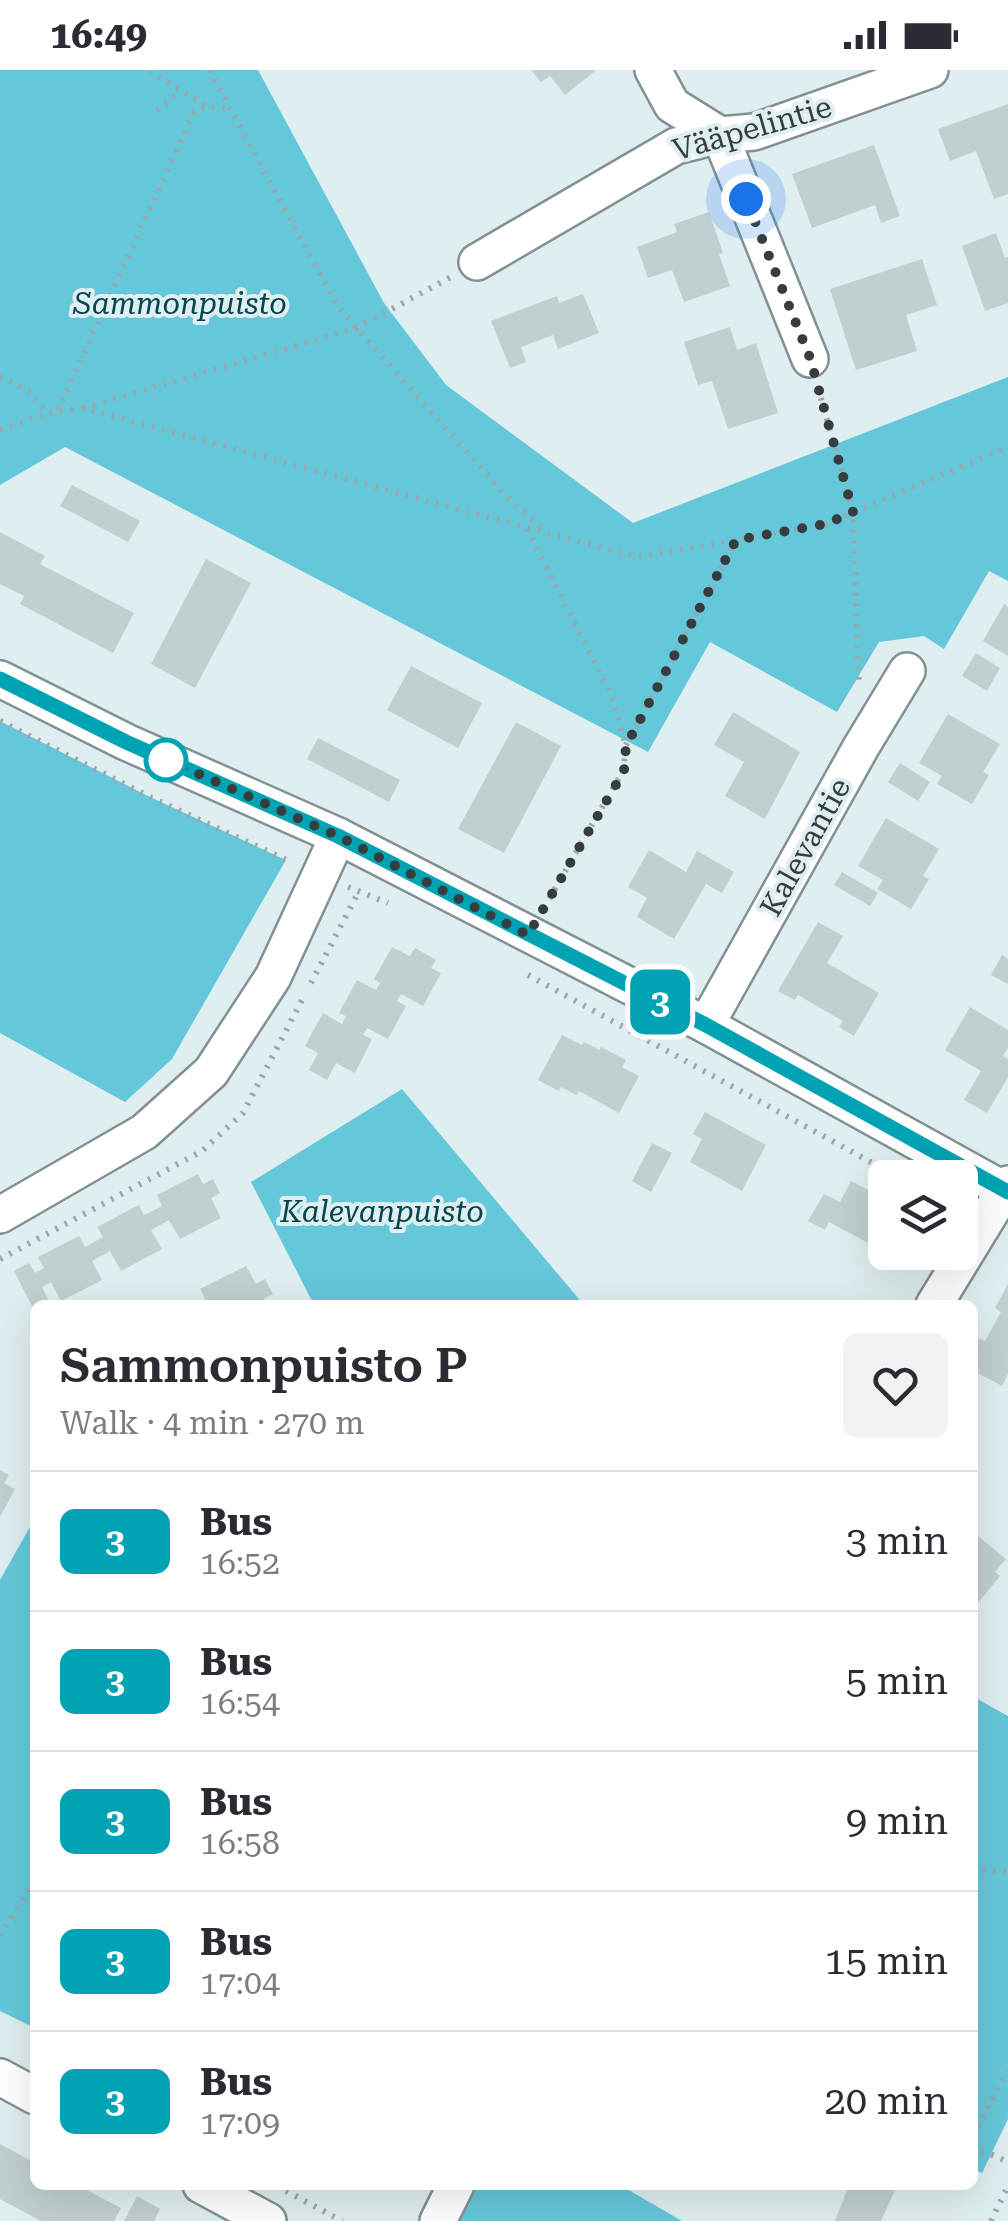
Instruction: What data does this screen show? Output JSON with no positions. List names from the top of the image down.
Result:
{
  "streets": {
    "street": ["Vääpelintie", "Kalevantie"]
  },
  "parks": ["Sammonpuisto", "Kalevanpuisto"],
  "lines": ["bus line 3"],
  "page": {
    "status": "16:49",
    "on_map": "3",
    "heading": ["Sammonpuisto P", "Walk · 4 min · 270 m"],
    "list": [
      {
        "mark": "3",
        "name": "Bus",
        "note": "16:52",
        "value": "3 min"
      },
      {
        "mark": "3",
        "name": "Bus",
        "note": "16:54",
        "value": "5 min"
      },
      {
        "mark": "3",
        "name": "Bus",
        "note": "16:58",
        "value": "9 min"
      },
      {
        "mark": "3",
        "name": "Bus",
        "note": "17:04",
        "value": "15 min"
      },
      {
        "mark": "3",
        "name": "Bus",
        "note": "17:09",
        "value": "20 min"
      }
    ]
  }
}
